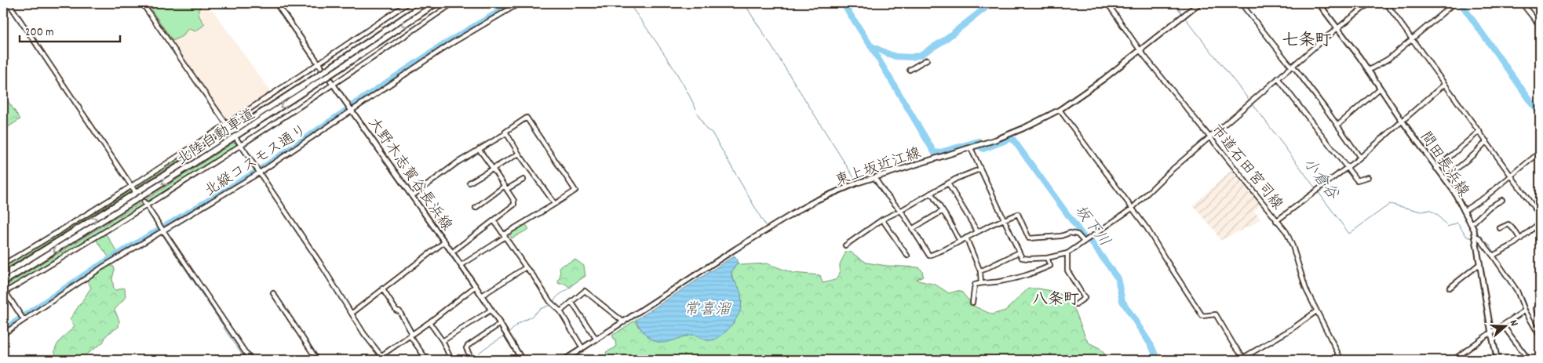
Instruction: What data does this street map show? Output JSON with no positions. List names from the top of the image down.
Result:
{
  "streets": {
    "highway": ["北陸自動車道"],
    "main road": ["間田長浜線", "東上坂近江線", "大野木志賀谷長浜線"],
    "street": ["北縦コスモス通り", "市道石田宮司線"]
  },
  "crossings": [
    ["北縦コスモス通り", "大野木志賀谷長浜線"],
    ["東上坂近江線", "市道石田宮司線"]
  ],
  "districts": ["七条町", "八条町"],
  "water": ["小倉谷", "坂下川", "常喜溜"],
  "scale_bar": "200 m",
  "north": "right"
}
